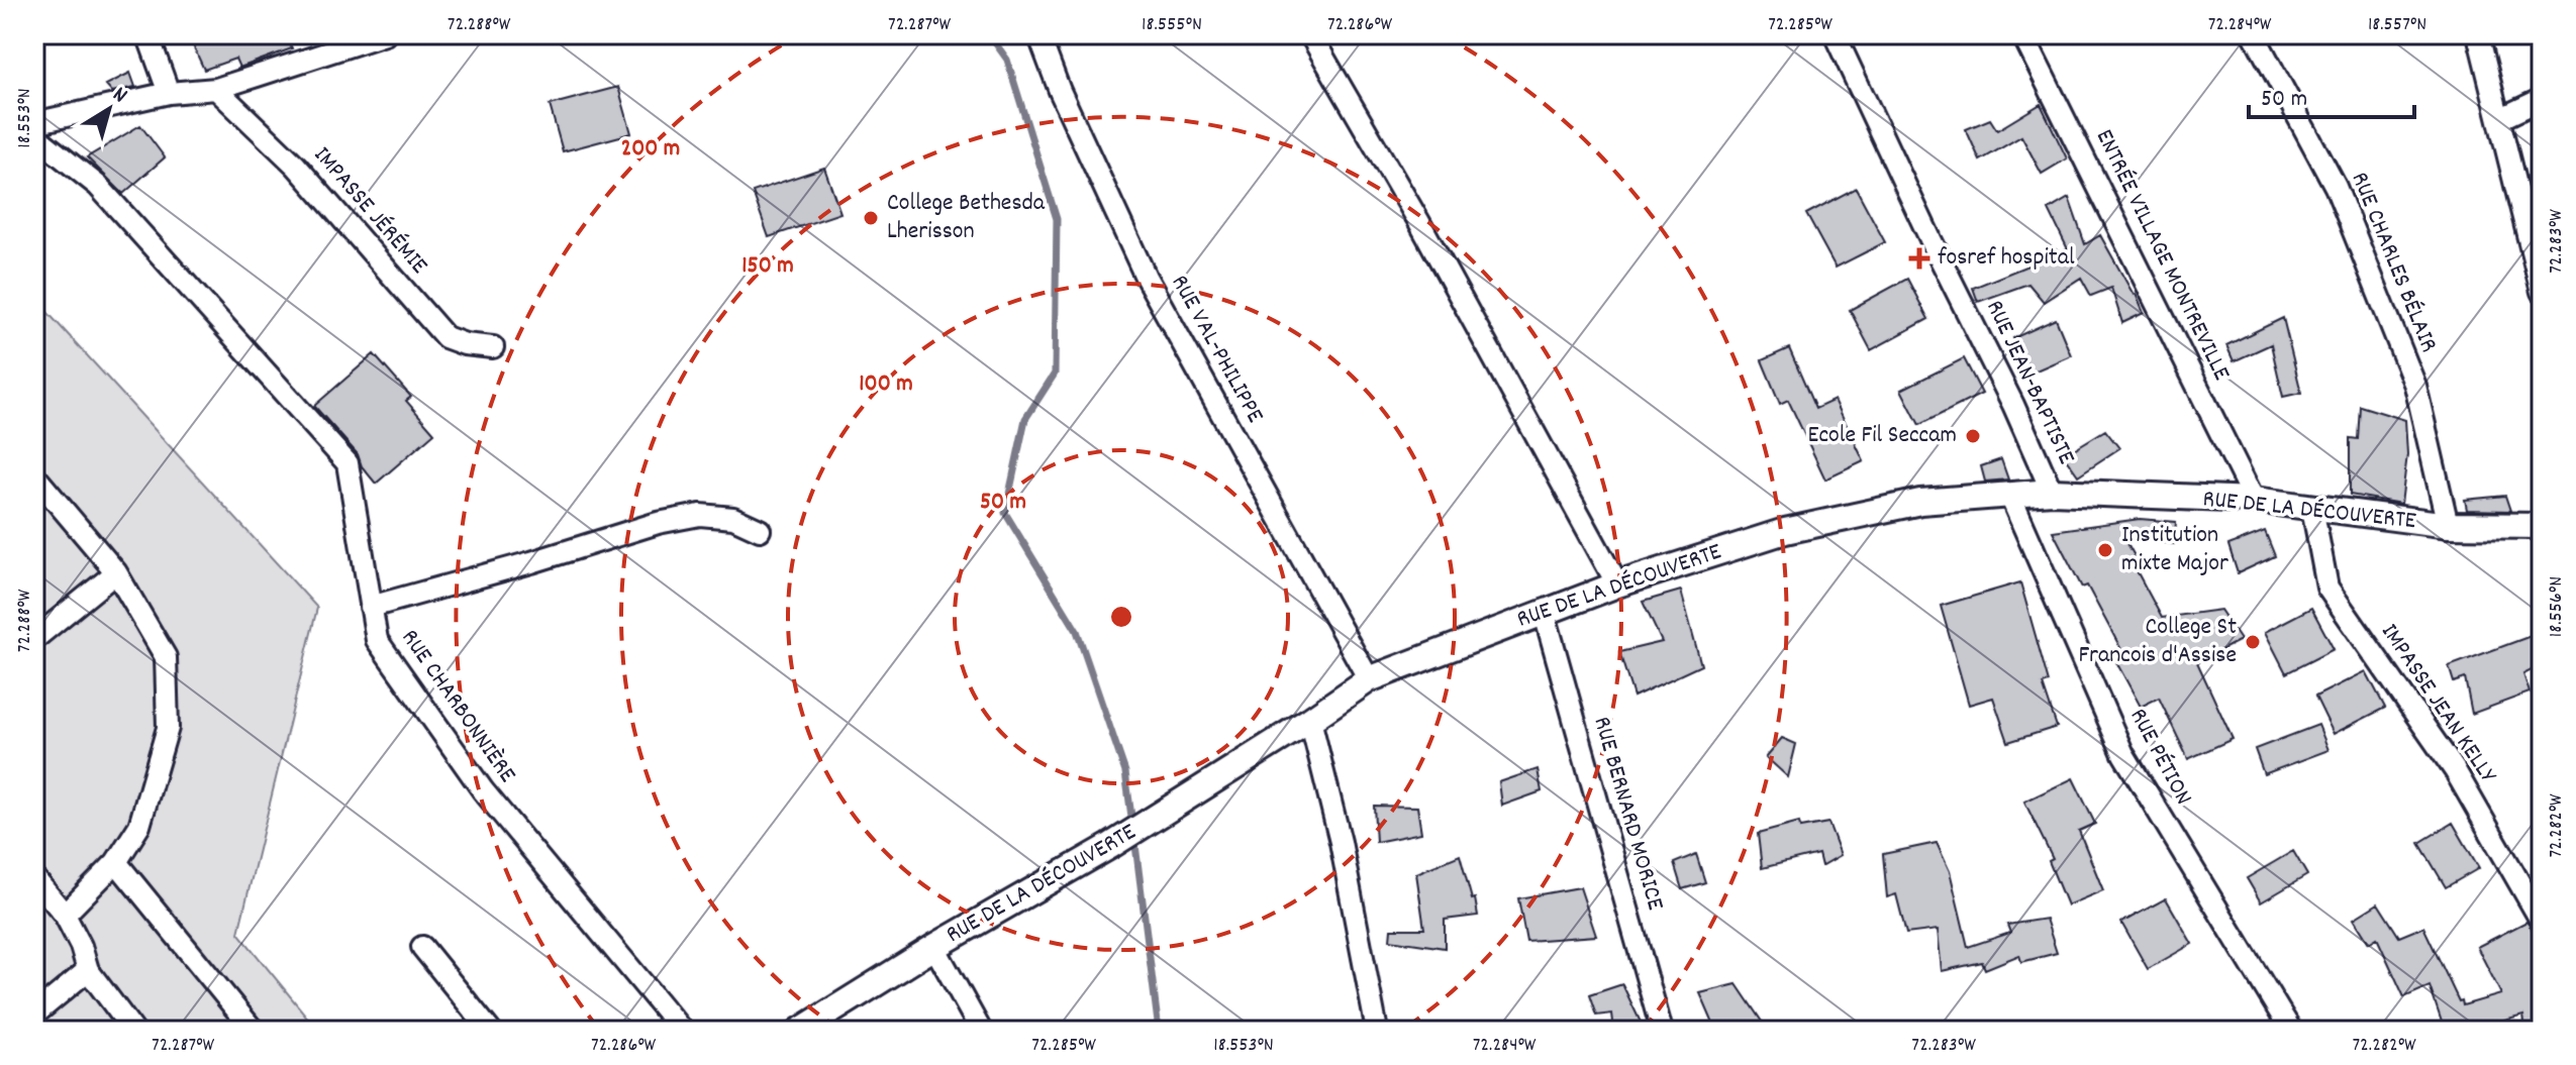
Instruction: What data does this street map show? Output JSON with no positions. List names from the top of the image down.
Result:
{
  "streets": {
    "street": [
      "IMPASSE JÉRÉMIE",
      "ENTRÉE VILLAGE MONTREVILLE",
      "RUE CHARLES BÉLAIR",
      "RUE VAL-PHILIPPE",
      "RUE JEAN-BAPTISTE",
      "RUE DE LA DÉCOUVERTE",
      "IMPASSE JEAN KELLY",
      "RUE CHARBONNIÈRE",
      "RUE PÉTION",
      "RUE BERNARD MORICE"
    ]
  },
  "crossings": [
    ["ENTRÉE VILLAGE MONTREVILLE", "RUE DE LA DÉCOUVERTE"],
    ["RUE CHARLES BÉLAIR", "RUE DE LA DÉCOUVERTE"],
    ["RUE VAL-PHILIPPE", "RUE DE LA DÉCOUVERTE"],
    ["RUE JEAN-BAPTISTE", "RUE DE LA DÉCOUVERTE"],
    ["RUE DE LA DÉCOUVERTE", "IMPASSE JEAN KELLY"],
    ["RUE DE LA DÉCOUVERTE", "RUE PÉTION"],
    ["RUE DE LA DÉCOUVERTE", "RUE BERNARD MORICE"]
  ],
  "places": {
    "other": [
      "College Bethesda Lherisson",
      "Ecole Fil Seccam",
      "Institution mixte Major",
      "College St Francois d'Assise"
    ],
    "health": ["fosref hospital"]
  },
  "scale_bar": "50 m",
  "north": "top right",
  "coordinates": [
    "72.288°W",
    "72.287°W",
    "18.555°N",
    "72.286°W",
    "72.285°W",
    "72.284°W",
    "18.557°N",
    "18.553°N",
    "72.283°W",
    "18.556°N",
    "72.282°W"
  ],
  "rings": [
    "200 m",
    "150 m",
    "100 m",
    "50 m"
  ]
}
